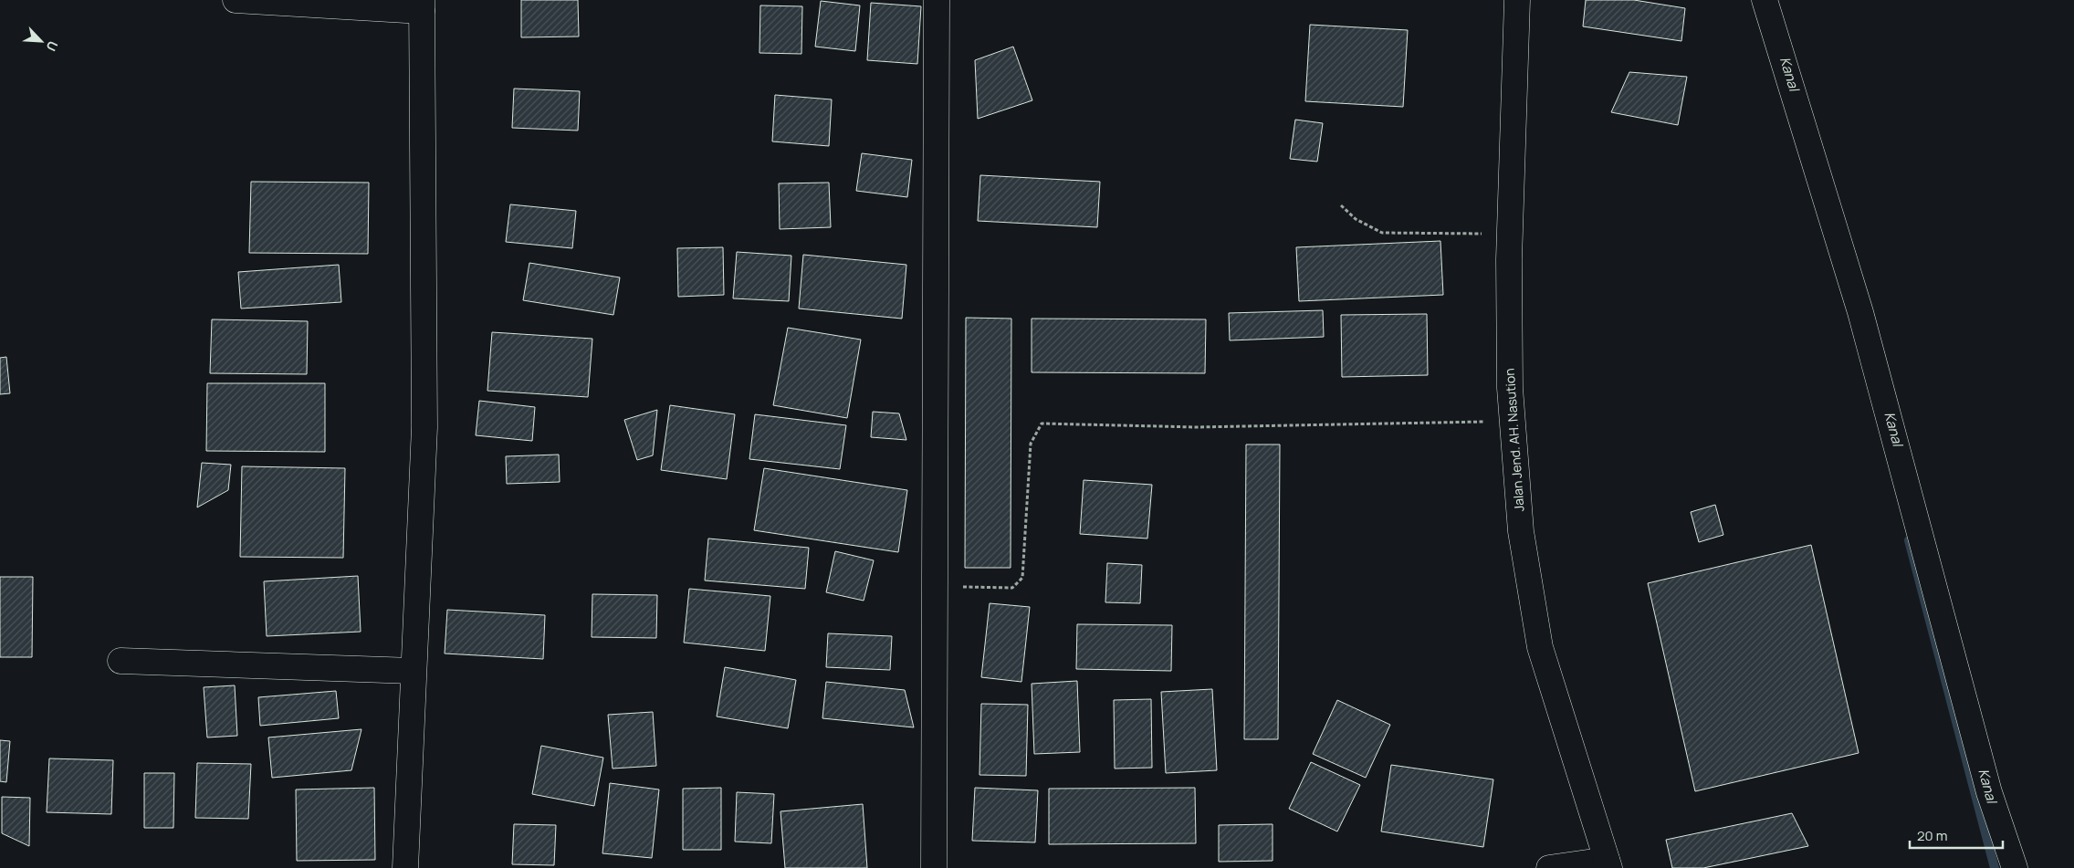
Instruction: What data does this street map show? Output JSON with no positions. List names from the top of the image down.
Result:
{
  "streets": {
    "main road": ["Jalan Jend. AH. Nasution"]
  },
  "water": ["Kanal"],
  "scale_bar": "20 m",
  "north": "bottom right"
}
